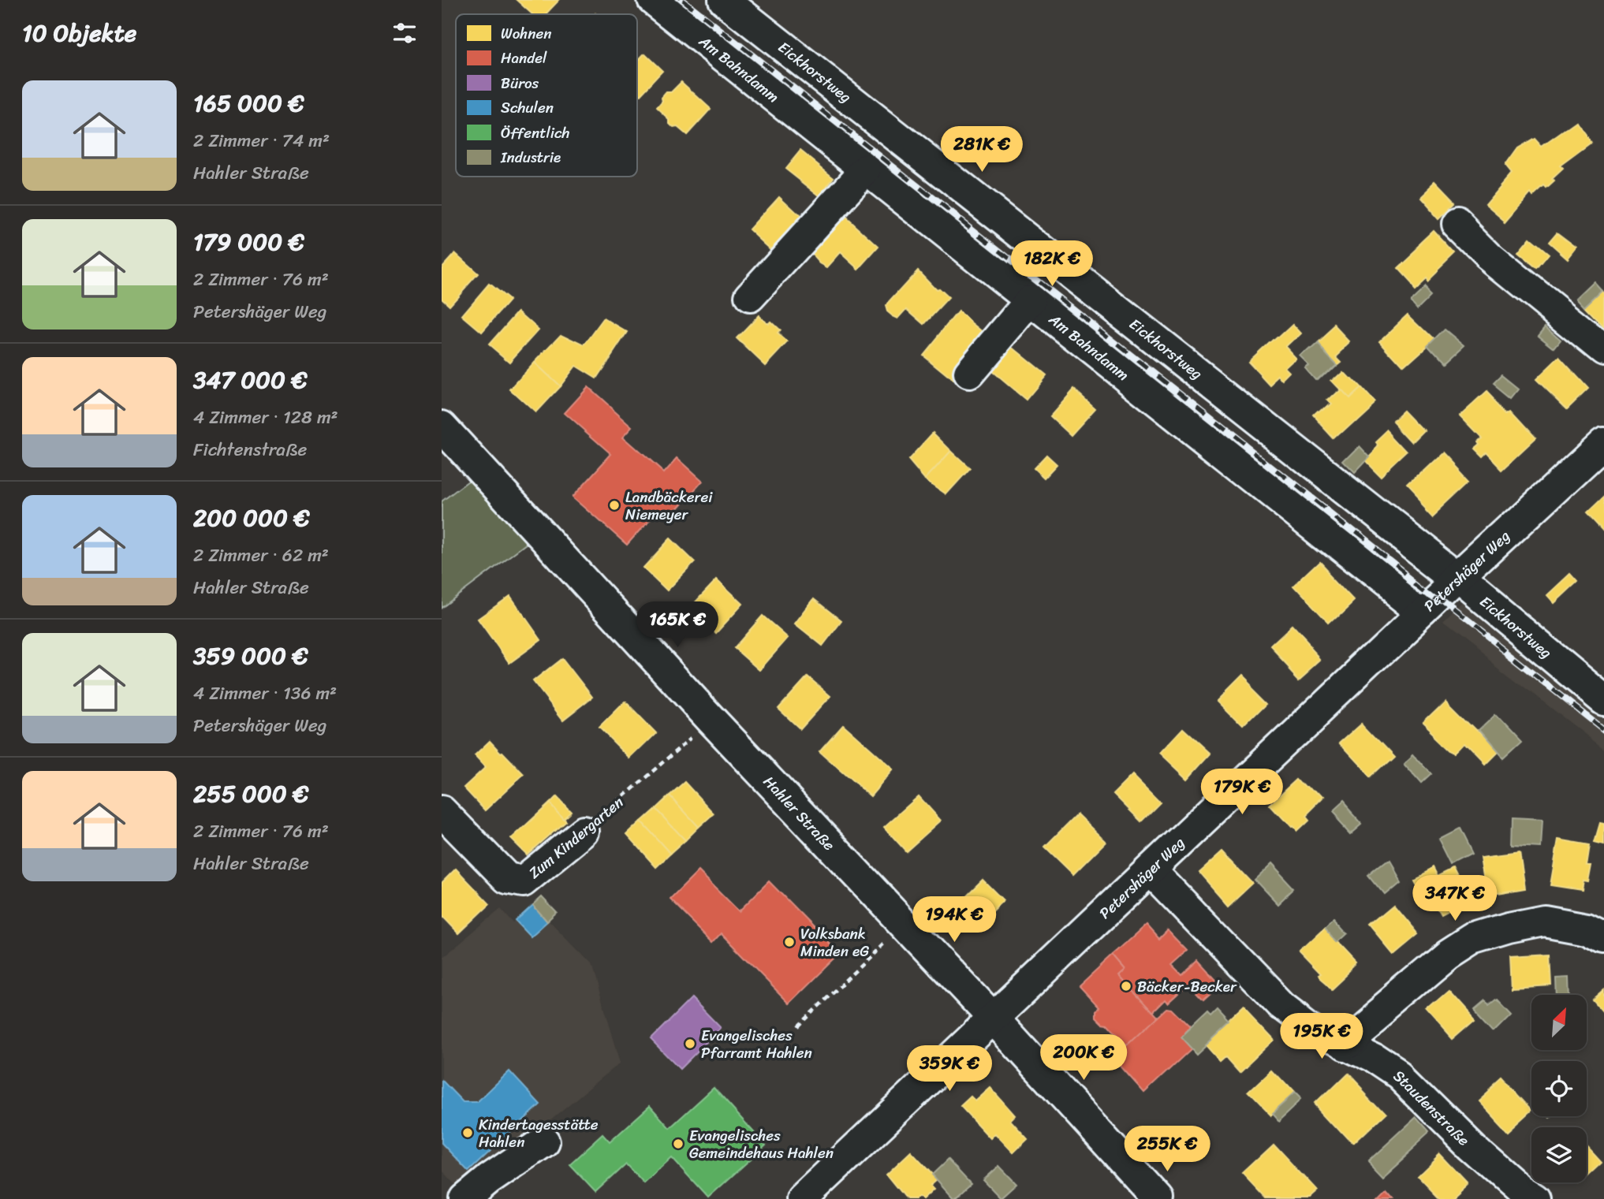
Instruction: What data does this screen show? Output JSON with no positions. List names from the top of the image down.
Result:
{
  "streets": {
    "street": [
      "Am Bahndamm",
      "Eickhorstweg",
      "Petershäger Weg",
      "Hahler Straße",
      "Zum Kindergarten",
      "Staudenstraße"
    ]
  },
  "crossings": [
    ["Am Bahndamm", "Petershäger Weg"],
    ["Eickhorstweg", "Petershäger Weg"],
    ["Petershäger Weg", "Hahler Straße"],
    ["Petershäger Weg", "Staudenstraße"],
    ["Hahler Straße", "Zum Kindergarten"]
  ],
  "places": [
    "Landbäckerei Niemeyer",
    "Volksbank Minden eG",
    "Bäcker-Becker",
    "Evangelisches Pfarramt Hahlen",
    "Kindertagesstätte Hahlen",
    "Evangelisches Gemeindehaus Hahlen"
  ],
  "legend": [
    "Wohnen",
    "Handel",
    "Büros",
    "Schulen",
    "Öffentlich",
    "Industrie"
  ],
  "north": "top right",
  "page": {
    "heading": "10 Objekte",
    "list": [
      {
        "name": "165 000 €",
        "note": "2 Zimmer · 74 m² · Hahler Straße"
      },
      {
        "name": "179 000 €",
        "note": "2 Zimmer · 76 m² · Petershäger Weg"
      },
      {
        "name": "347 000 €",
        "note": "4 Zimmer · 128 m² · Fichtenstraße"
      },
      {
        "name": "200 000 €",
        "note": "2 Zimmer · 62 m² · Hahler Straße"
      },
      {
        "name": "359 000 €",
        "note": "4 Zimmer · 136 m² · Petershäger Weg"
      },
      {
        "name": "255 000 €",
        "note": "2 Zimmer · 76 m² · Hahler Straße"
      }
    ],
    "price": [
      "281K €",
      "182K €",
      "165K €",
      "179K €",
      "347K €",
      "194K €",
      "195K €",
      "200K €",
      "359K €",
      "255K €"
    ]
  }
}
